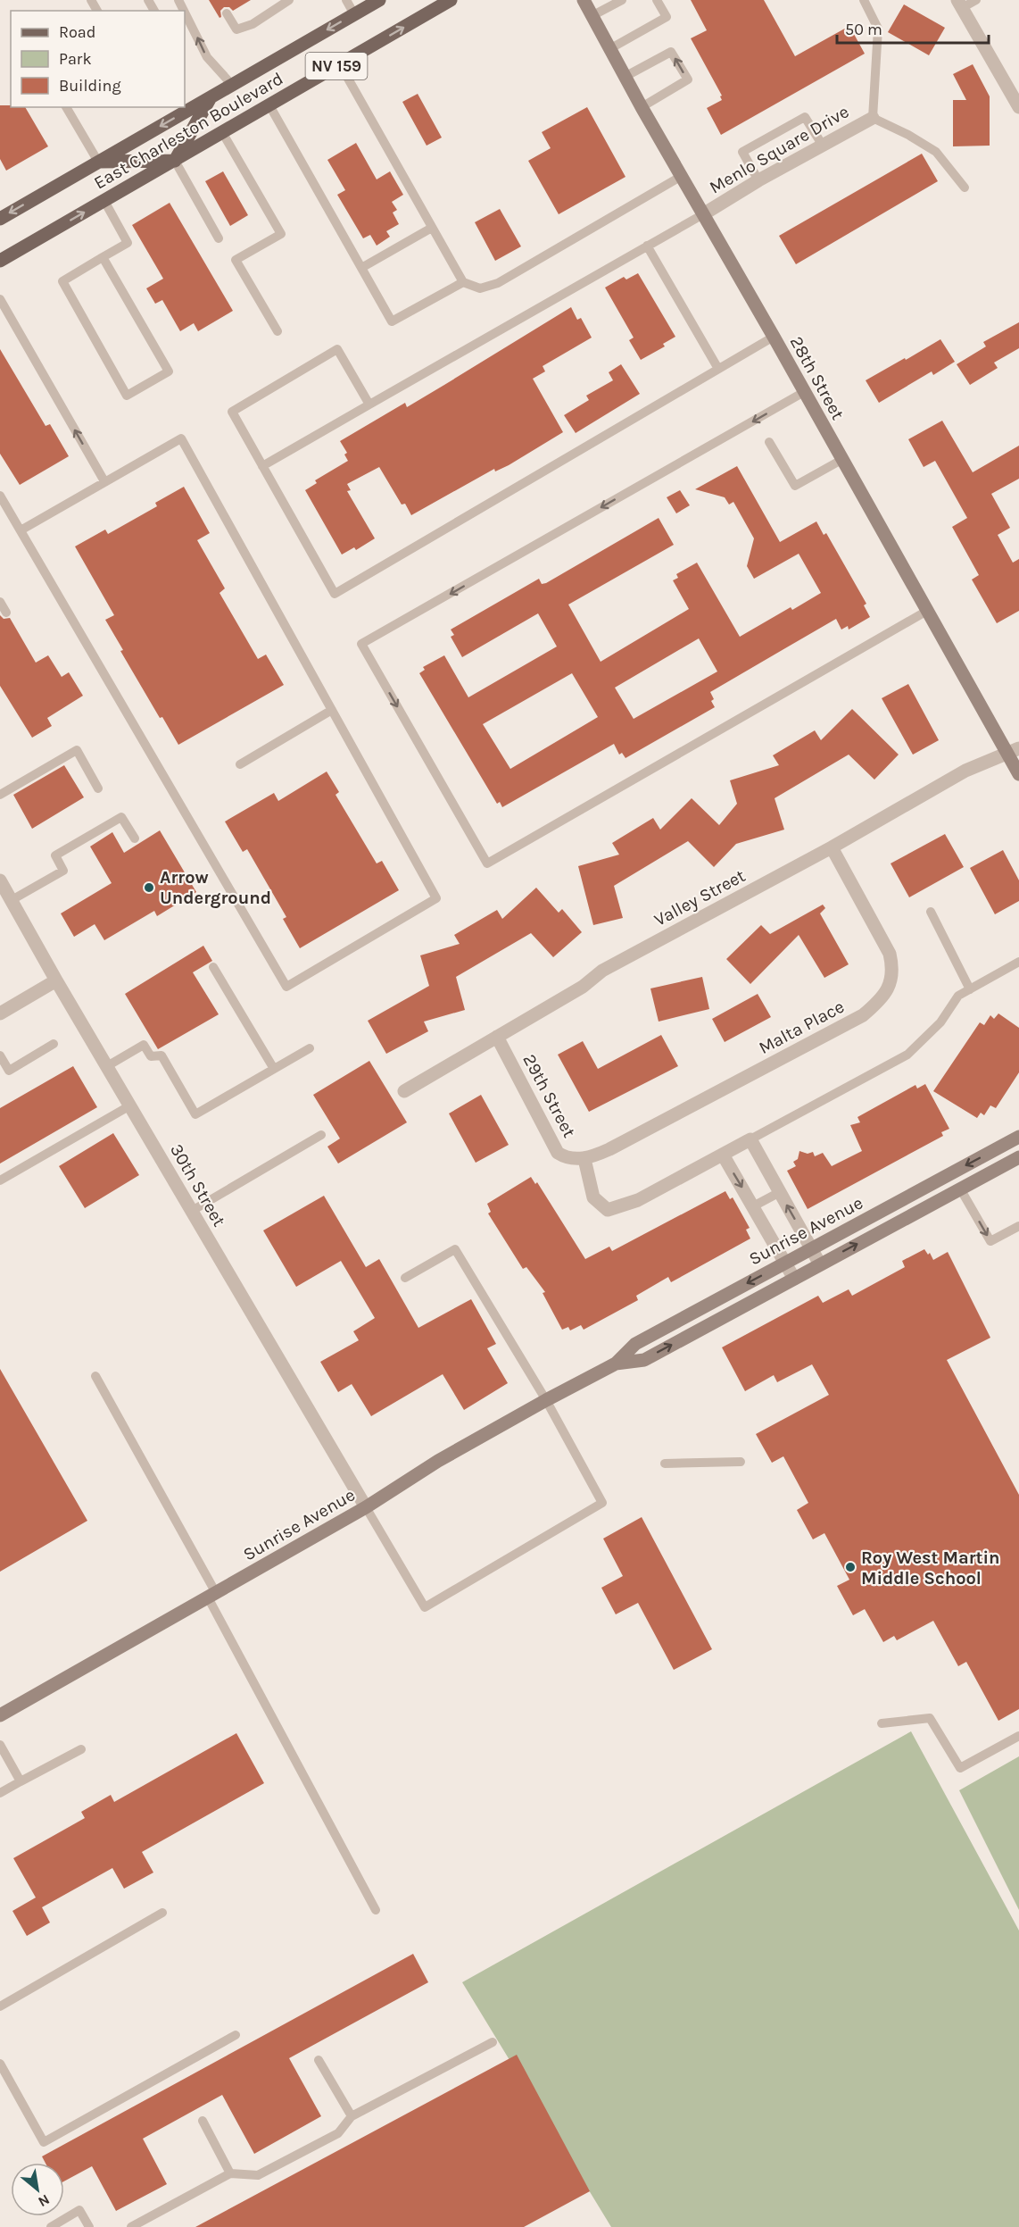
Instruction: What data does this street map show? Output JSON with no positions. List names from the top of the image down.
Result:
{
  "streets": {
    "main road": ["NV 159", "East Charleston Boulevard"],
    "street": [
      "Menlo Square Drive",
      "28th Street",
      "Valley Street",
      "Malta Place",
      "29th Street",
      "30th Street",
      "Sunrise Avenue"
    ]
  },
  "crossings": [
    ["Menlo Square Drive", "28th Street"],
    ["28th Street", "Valley Street"],
    ["Valley Street", "Malta Place"],
    ["Valley Street", "29th Street"],
    ["Malta Place", "29th Street"],
    ["30th Street", "Sunrise Avenue"]
  ],
  "places": ["Arrow Underground", "Roy West Martin Middle School"],
  "legend": ["Road", "Park", "Building"],
  "scale_bar": "50 m",
  "north": "bottom right"
}
